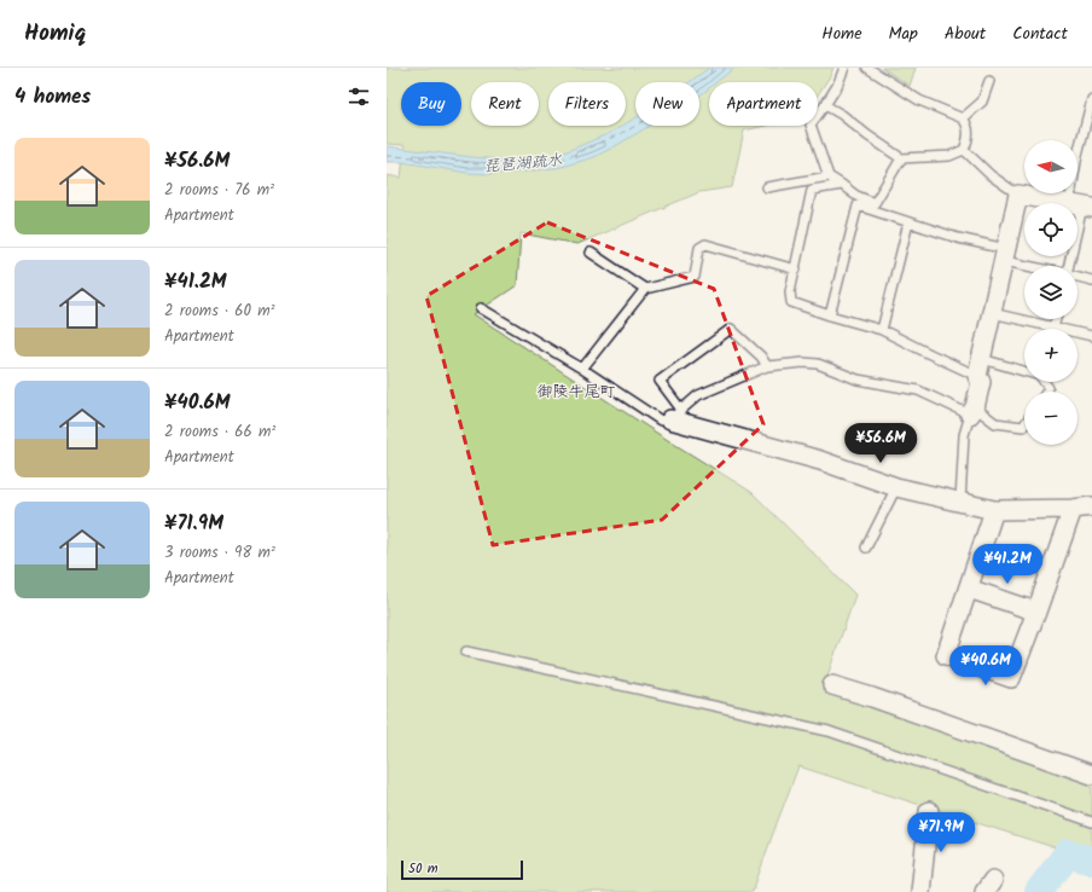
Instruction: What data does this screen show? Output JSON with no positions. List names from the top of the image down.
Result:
{
  "districts": ["御陵牛尾町"],
  "water": ["琵琶湖疏水"],
  "scale_bar": "50 m",
  "north": "left",
  "page": {
    "header": "Homiq",
    "nav": [
      "Home",
      "Map",
      "About",
      "Contact"
    ],
    "heading": "4 homes",
    "chip": [
      "Buy",
      "Rent",
      "Filters",
      "New",
      "Apartment"
    ],
    "list": [
      {
        "name": "¥56.6M",
        "note": "2 rooms · 76 m² · Apartment"
      },
      {
        "name": "¥41.2M",
        "note": "2 rooms · 60 m² · Apartment"
      },
      {
        "name": "¥40.6M",
        "note": "2 rooms · 66 m² · Apartment"
      },
      {
        "name": "¥71.9M",
        "note": "3 rooms · 98 m² · Apartment"
      }
    ],
    "map_buttons": ["+", "−"],
    "price": [
      "¥56.6M",
      "¥41.2M",
      "¥40.6M",
      "¥71.9M"
    ],
    "scale": "50 m"
  }
}
